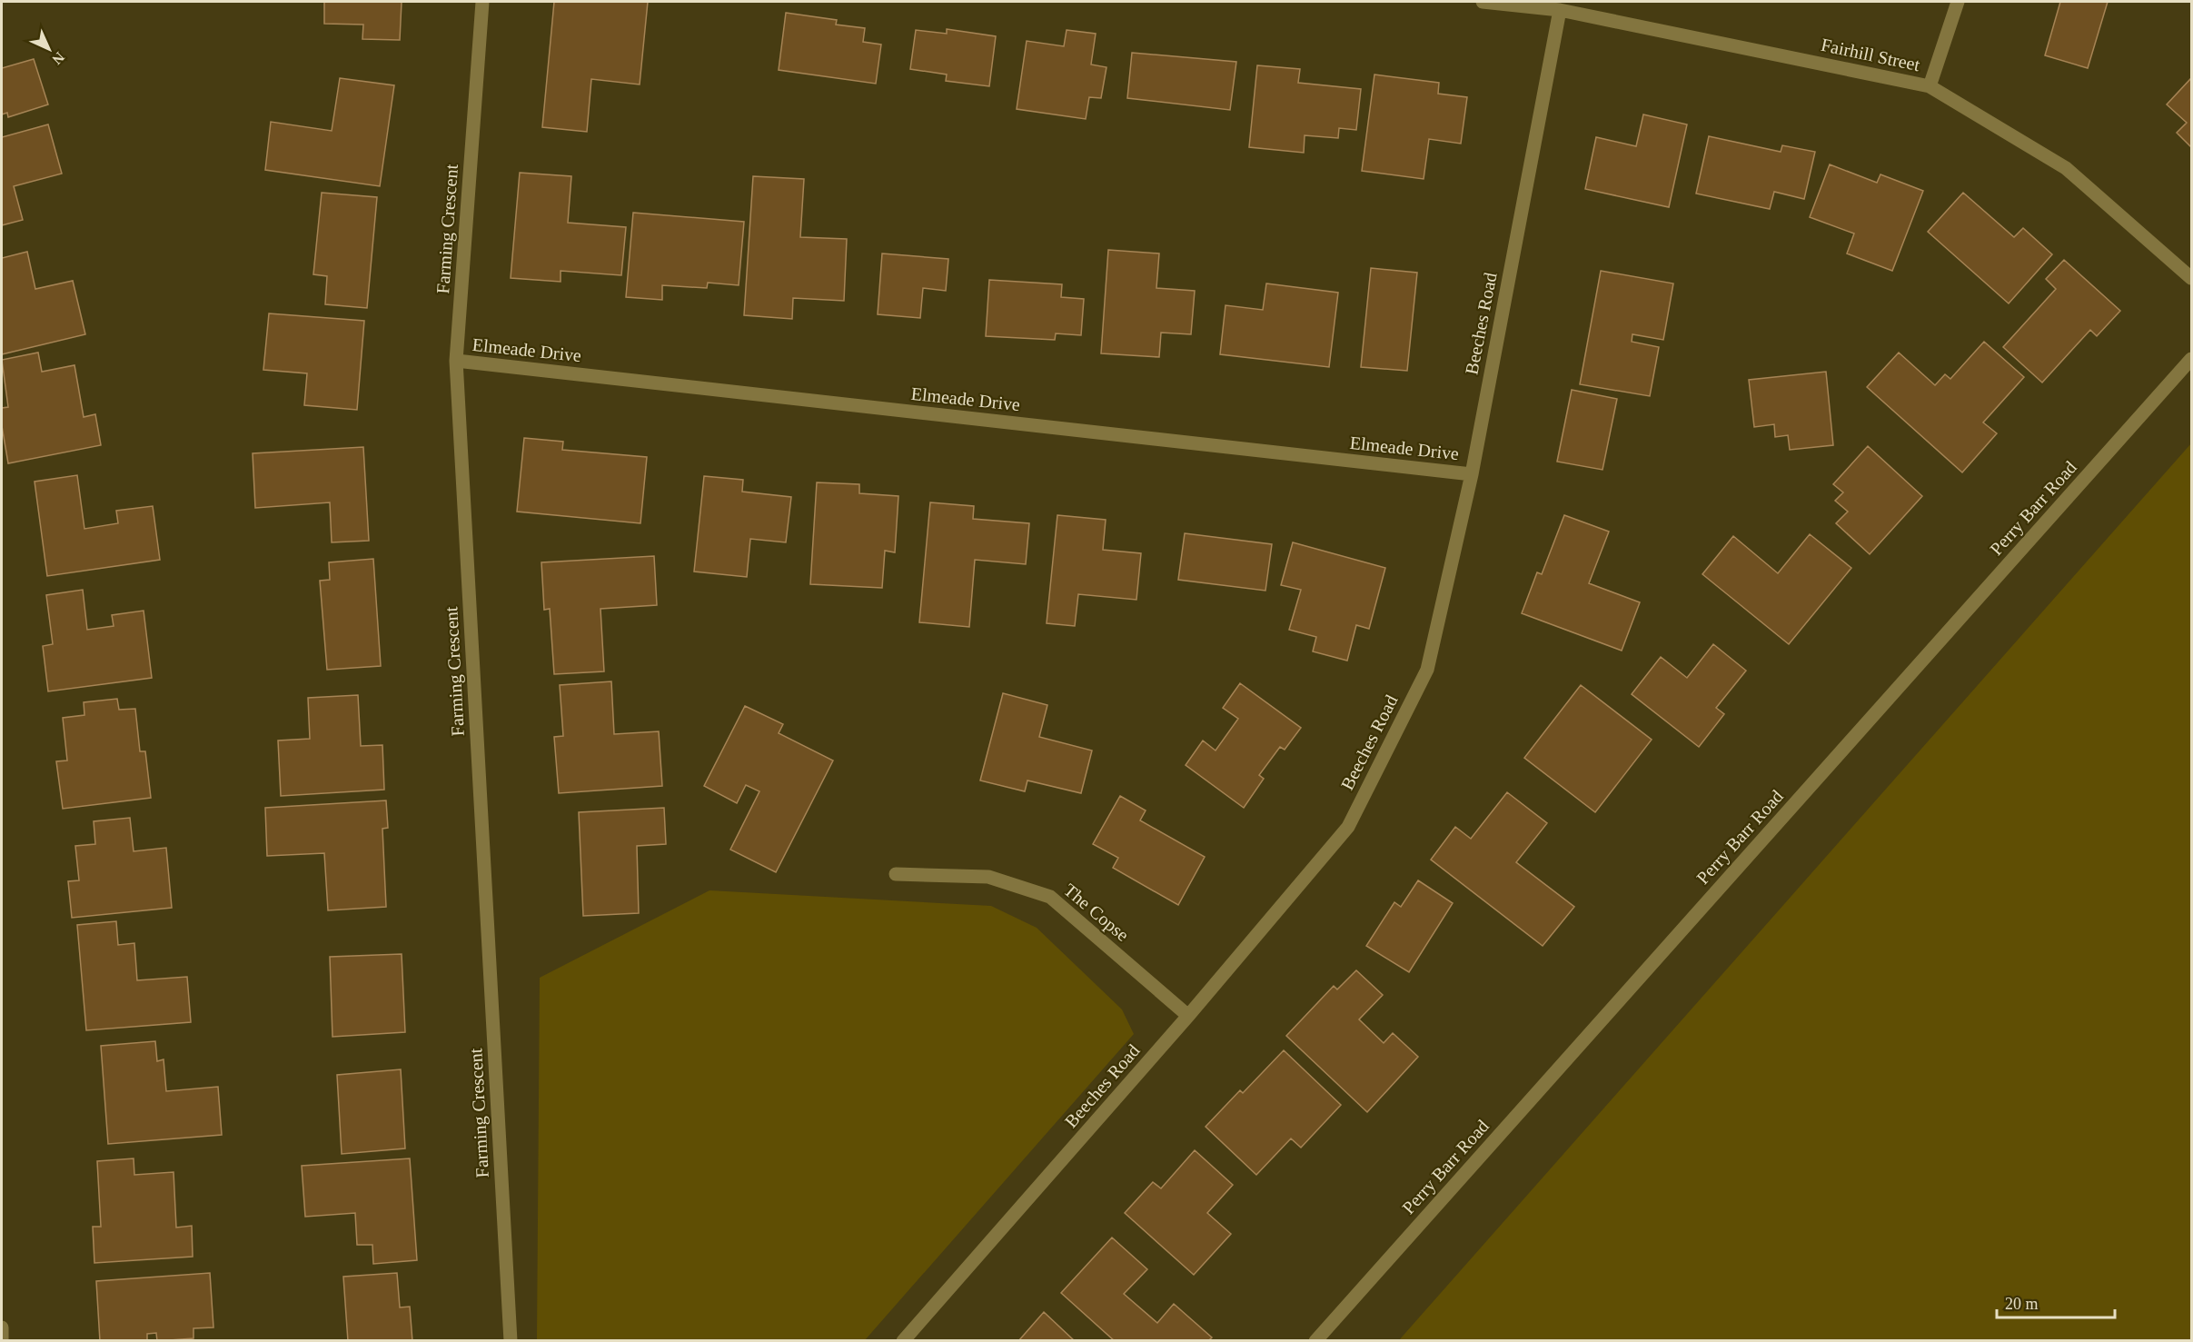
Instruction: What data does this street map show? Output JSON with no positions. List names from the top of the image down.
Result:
{
  "streets": {
    "street": [
      "Fairhill Street",
      "Farming Crescent",
      "Beeches Road",
      "Elmeade Drive",
      "Perry Barr Road",
      "The Copse"
    ]
  },
  "crossings": [
    ["Fairhill Street", "Beeches Road"],
    ["Farming Crescent", "Elmeade Drive"],
    ["Beeches Road", "Elmeade Drive"],
    ["Beeches Road", "The Copse"]
  ],
  "scale_bar": "20 m",
  "north": "bottom right"
}
